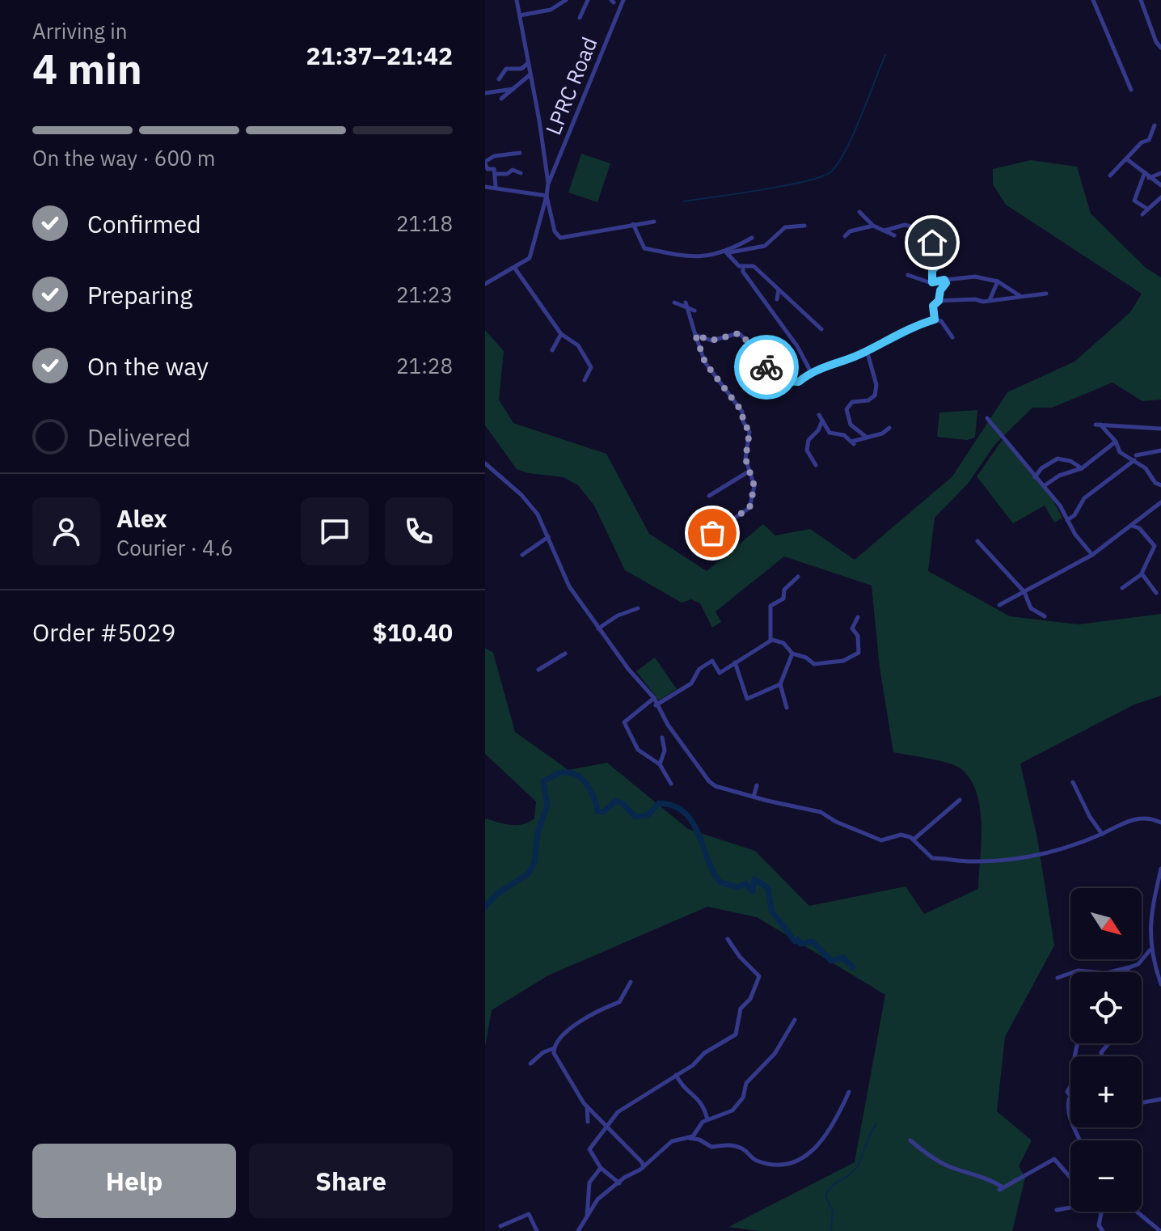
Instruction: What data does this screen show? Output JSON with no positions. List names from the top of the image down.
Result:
{
  "streets": {
    "street": ["LPRC Road"]
  },
  "north": "bottom right",
  "page": {
    "heading": ["4 min", "Arriving in", "21:37–21:42"],
    "panel": [
      "Alex",
      "Courier · 4.6",
      "Order #5029",
      "$10.40"
    ],
    "bar": "On the way · 600 m",
    "list": [
      ["Confirmed", "21:18"],
      ["Preparing", "21:23"],
      ["On the way", "21:28"],
      "Delivered"
    ],
    "map_buttons": ["+", "−"],
    "buttons": ["Help", "Share"]
  }
}
